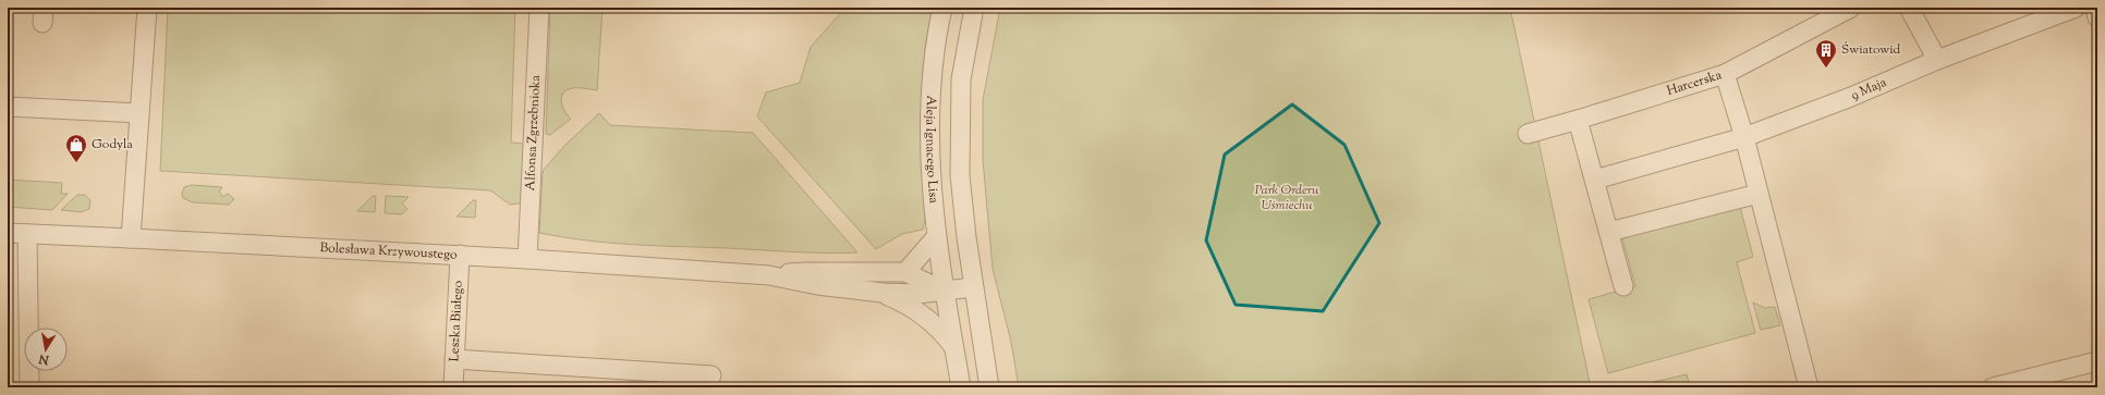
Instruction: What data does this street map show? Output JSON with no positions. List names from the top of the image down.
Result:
{
  "streets": {
    "street": [
      "Harcerska",
      "9 Maja",
      "Alfonsa Zgrzebnioka",
      "Aleja Ignacego Lisa",
      "Bolesława Krzywoustego",
      "Leszka Białego"
    ]
  },
  "crossings": [
    ["Alfonsa Zgrzebnioka", "Bolesława Krzywoustego"],
    ["Aleja Ignacego Lisa", "Bolesława Krzywoustego"],
    ["Bolesława Krzywoustego", "Leszka Białego"]
  ],
  "parks": ["Park Orderu Uśmiechu"],
  "places": {
    "building": ["Światowid"],
    "shop": ["Godyla"]
  },
  "north": "bottom"
}
